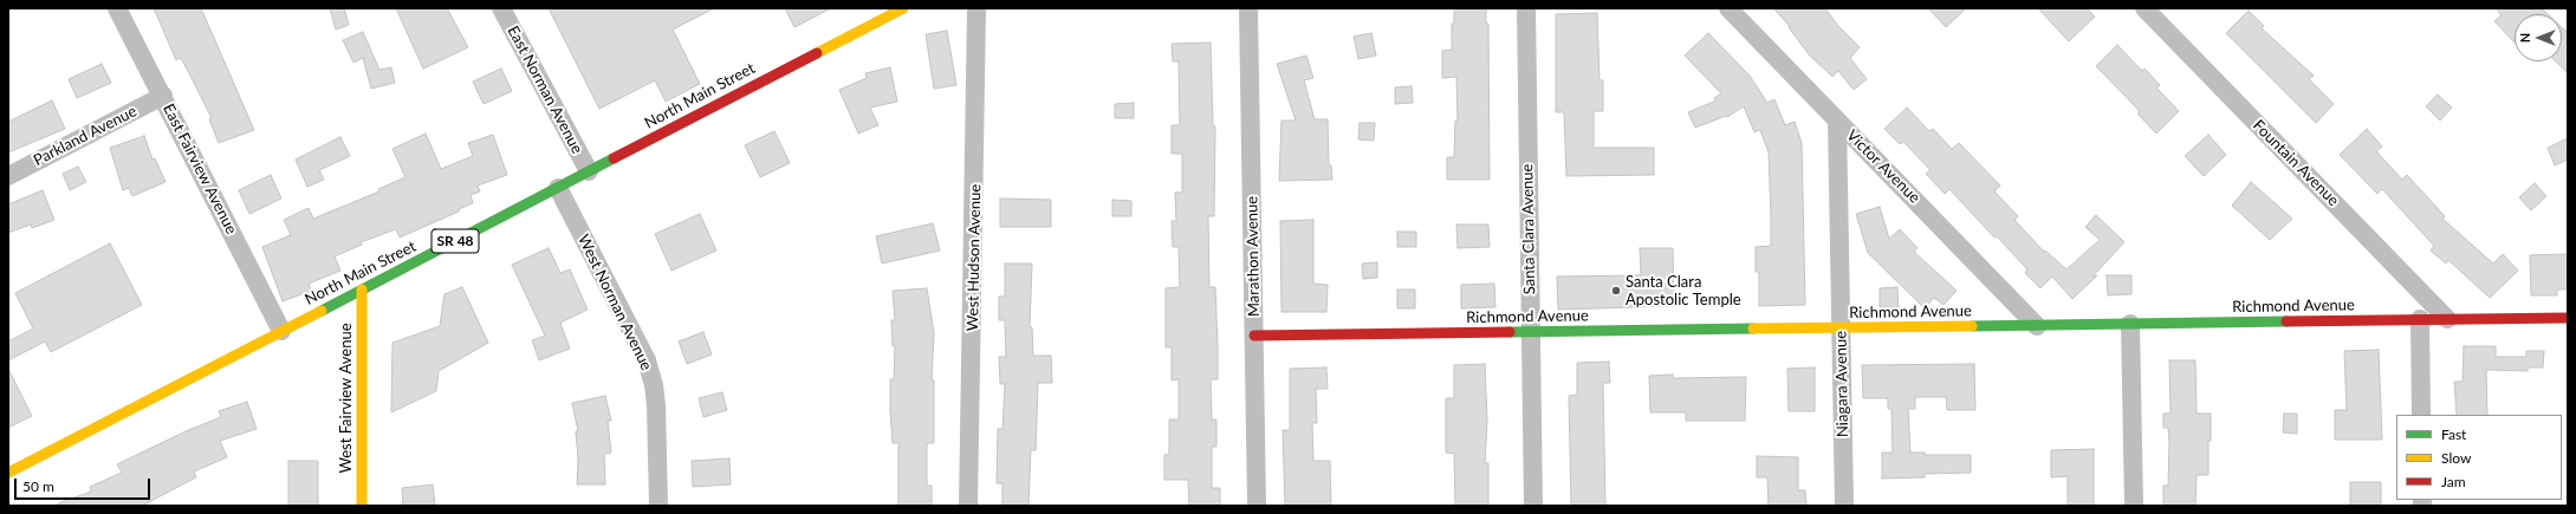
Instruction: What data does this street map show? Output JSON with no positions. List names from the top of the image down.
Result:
{
  "streets": {
    "street": [
      "East Norman Avenue",
      "North Main Street",
      "Parkland Avenue",
      "Fountain Avenue",
      "Victor Avenue",
      "East Fairview Avenue",
      "Santa Clara Avenue",
      "SR 48",
      "Marathon Avenue",
      "West Hudson Avenue",
      "West Norman Avenue",
      "Richmond Avenue",
      "Niagara Avenue",
      "West Fairview Avenue"
    ]
  },
  "crossings": [
    ["East Norman Avenue", "North Main Street"],
    ["North Main Street", "East Fairview Avenue"],
    ["North Main Street", "West Norman Avenue"],
    ["North Main Street", "West Fairview Avenue"],
    ["Parkland Avenue", "East Fairview Avenue"],
    ["Fountain Avenue", "Richmond Avenue"],
    ["Victor Avenue", "Richmond Avenue"],
    ["Victor Avenue", "Niagara Avenue"],
    ["Santa Clara Avenue", "Richmond Avenue"],
    ["Marathon Avenue", "Richmond Avenue"],
    ["Richmond Avenue", "Niagara Avenue"]
  ],
  "places": ["Santa Clara Apostolic Temple"],
  "legend": ["Fast", "Slow", "Jam"],
  "scale_bar": "50 m",
  "north": "left"
}
